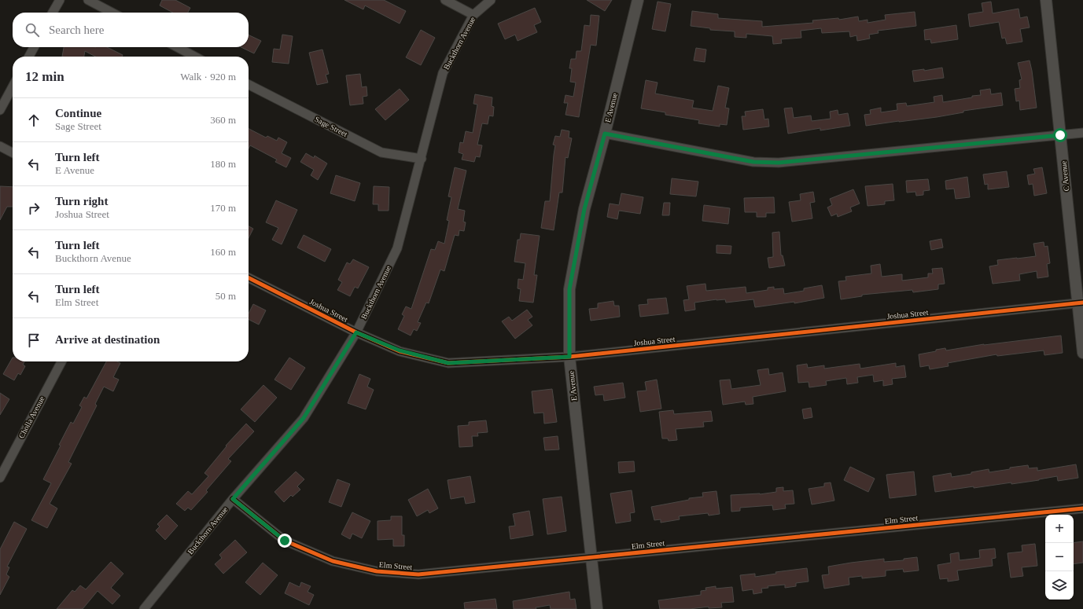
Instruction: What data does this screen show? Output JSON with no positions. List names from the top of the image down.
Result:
{
  "streets": {
    "street": [
      "Buckthorn Avenue",
      "E Avenue",
      "Sage Street",
      "C Avenue",
      "Joshua Street",
      "Cholla Avenue",
      "Elm Street"
    ]
  },
  "crossings": [
    ["Buckthorn Avenue", "Sage Street"],
    ["Buckthorn Avenue", "Joshua Street"],
    ["Buckthorn Avenue", "Elm Street"],
    ["E Avenue", "Joshua Street"],
    ["E Avenue", "Elm Street"],
    ["C Avenue", "Joshua Street"]
  ],
  "page": {
    "search": "Search here",
    "heading": ["12 min", "Walk · 920 m"],
    "list": [
      ["Continue", "Sage Street", "360 m"],
      ["Turn left", "E Avenue", "180 m"],
      ["Turn right", "Joshua Street", "170 m"],
      ["Turn left", "Buckthorn Avenue", "160 m"],
      ["Turn left", "Elm Street", "50 m"],
      "Arrive at destination"
    ],
    "map_buttons": ["+", "−"]
  }
}
